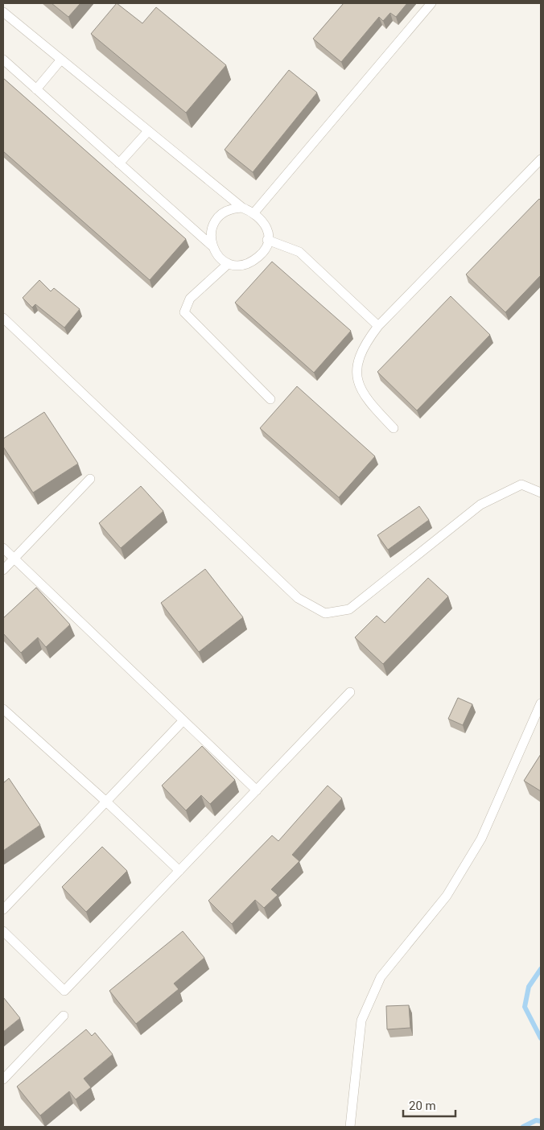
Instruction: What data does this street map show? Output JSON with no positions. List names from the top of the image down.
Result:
{
  "scale_bar": "20 m"
}
